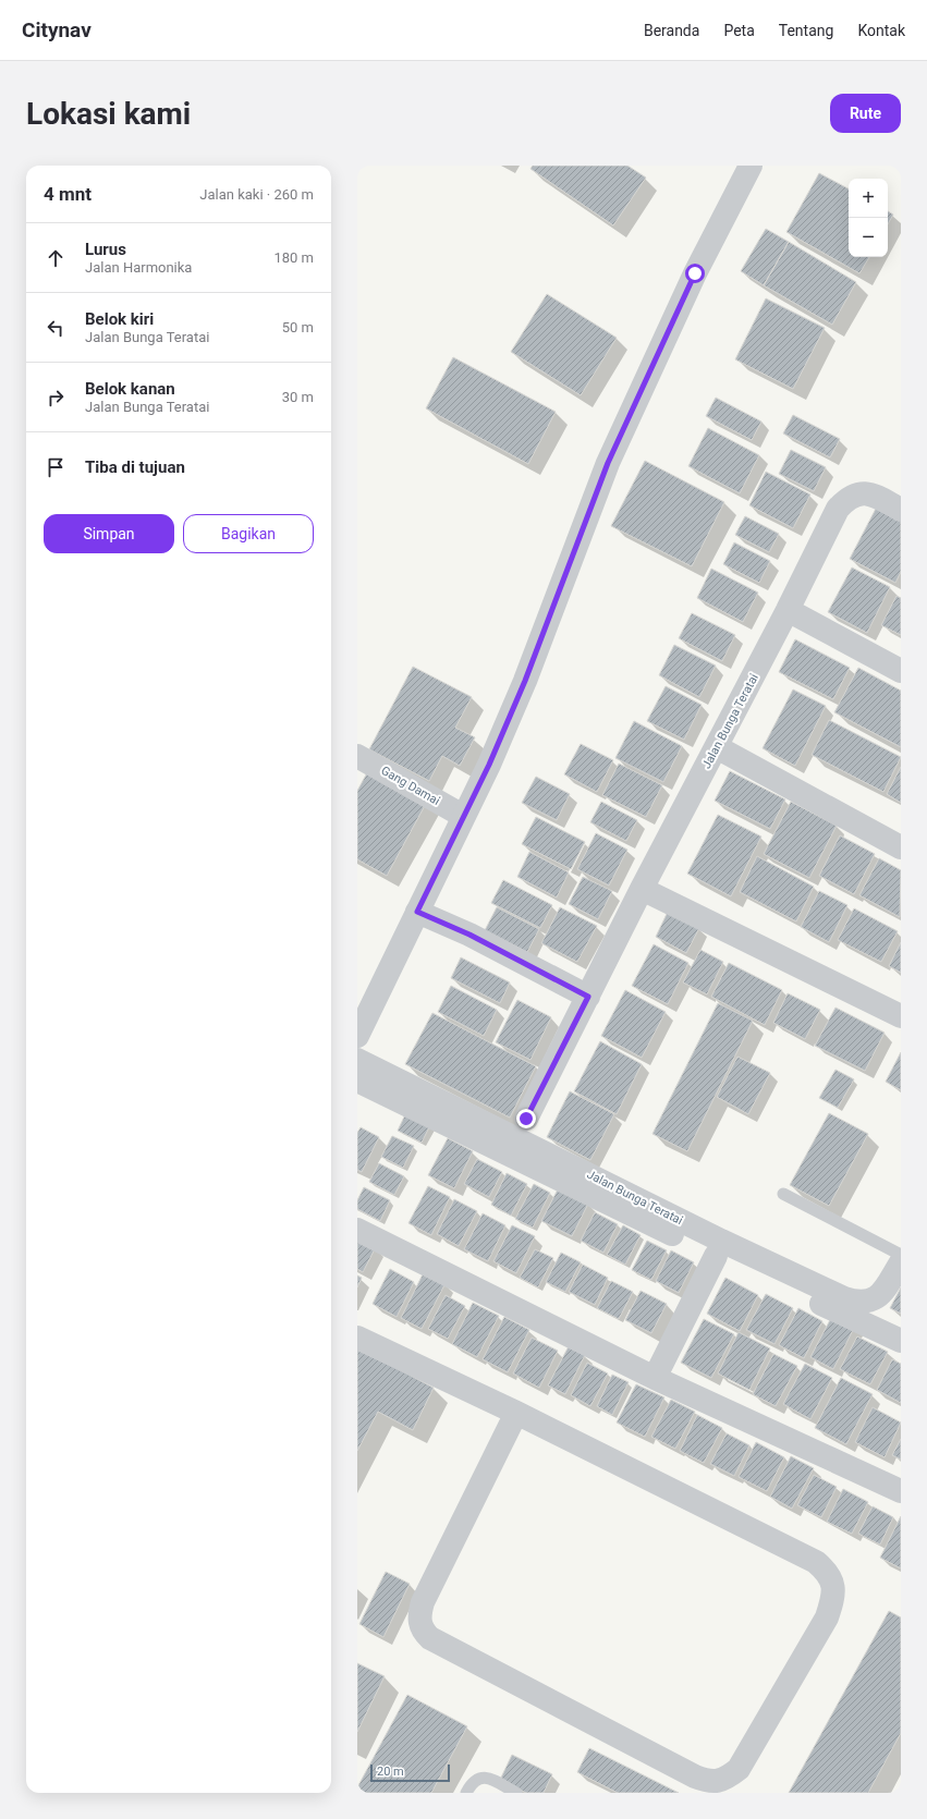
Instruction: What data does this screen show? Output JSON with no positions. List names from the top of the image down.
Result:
{
  "streets": {
    "street": ["Jalan Bunga Teratai", "Gang Damai"]
  },
  "scale_bar": "20 m",
  "page": {
    "header": "Citynav",
    "nav": [
      "Beranda",
      "Peta",
      "Tentang",
      "Kontak"
    ],
    "buttons": [
      "Rute",
      ["Simpan", "Bagikan"]
    ],
    "title": "Lokasi kami",
    "heading": ["4 mnt", "Jalan kaki · 260 m"],
    "map_buttons": ["+", "−"],
    "list": [
      ["Lurus", "Jalan Harmonika", "180 m"],
      ["Belok kiri", "Jalan Bunga Teratai", "50 m"],
      ["Belok kanan", "Jalan Bunga Teratai", "30 m"],
      "Tiba di tujuan"
    ],
    "scale": "20 m"
  }
}
